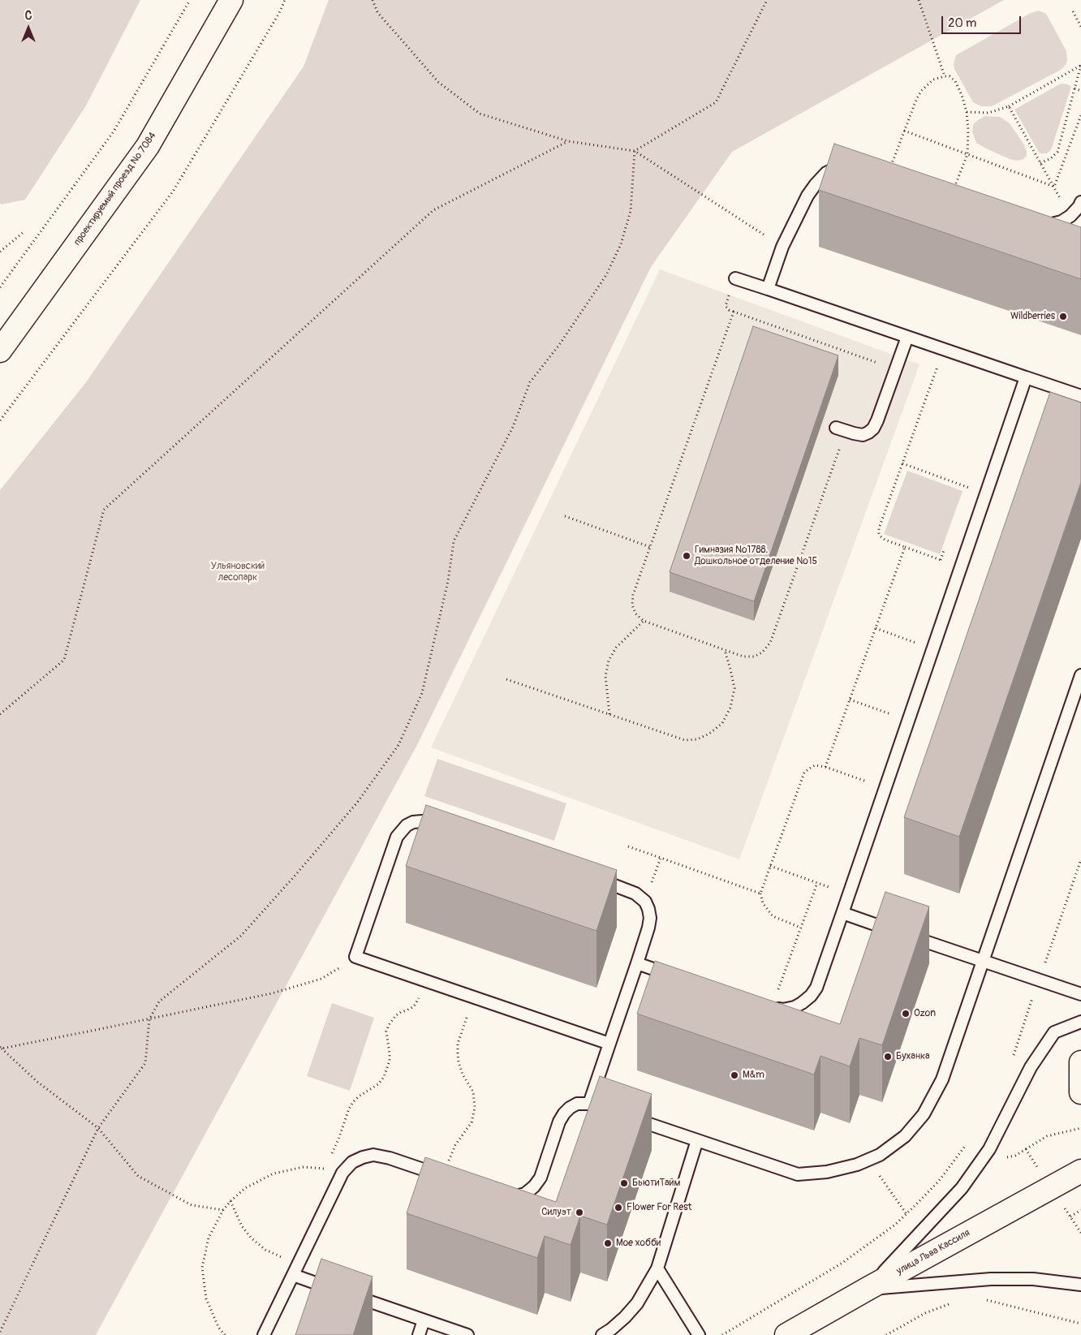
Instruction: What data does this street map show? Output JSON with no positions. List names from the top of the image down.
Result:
{
  "streets": {
    "street": ["проектируемый проезд № 7084", "улица Льва Кассиля"]
  },
  "parks": ["Ульяновский лесопарк"],
  "places": [
    "Wildberries",
    "Гимназия №1788. Дошкольное отделение №15",
    "Ozon",
    "Буханка",
    "M&m",
    "БьютиТайм",
    "Flower For Rest",
    "Силуэт",
    "Мое хобби"
  ],
  "scale_bar": "20 m",
  "north": "top"
}
